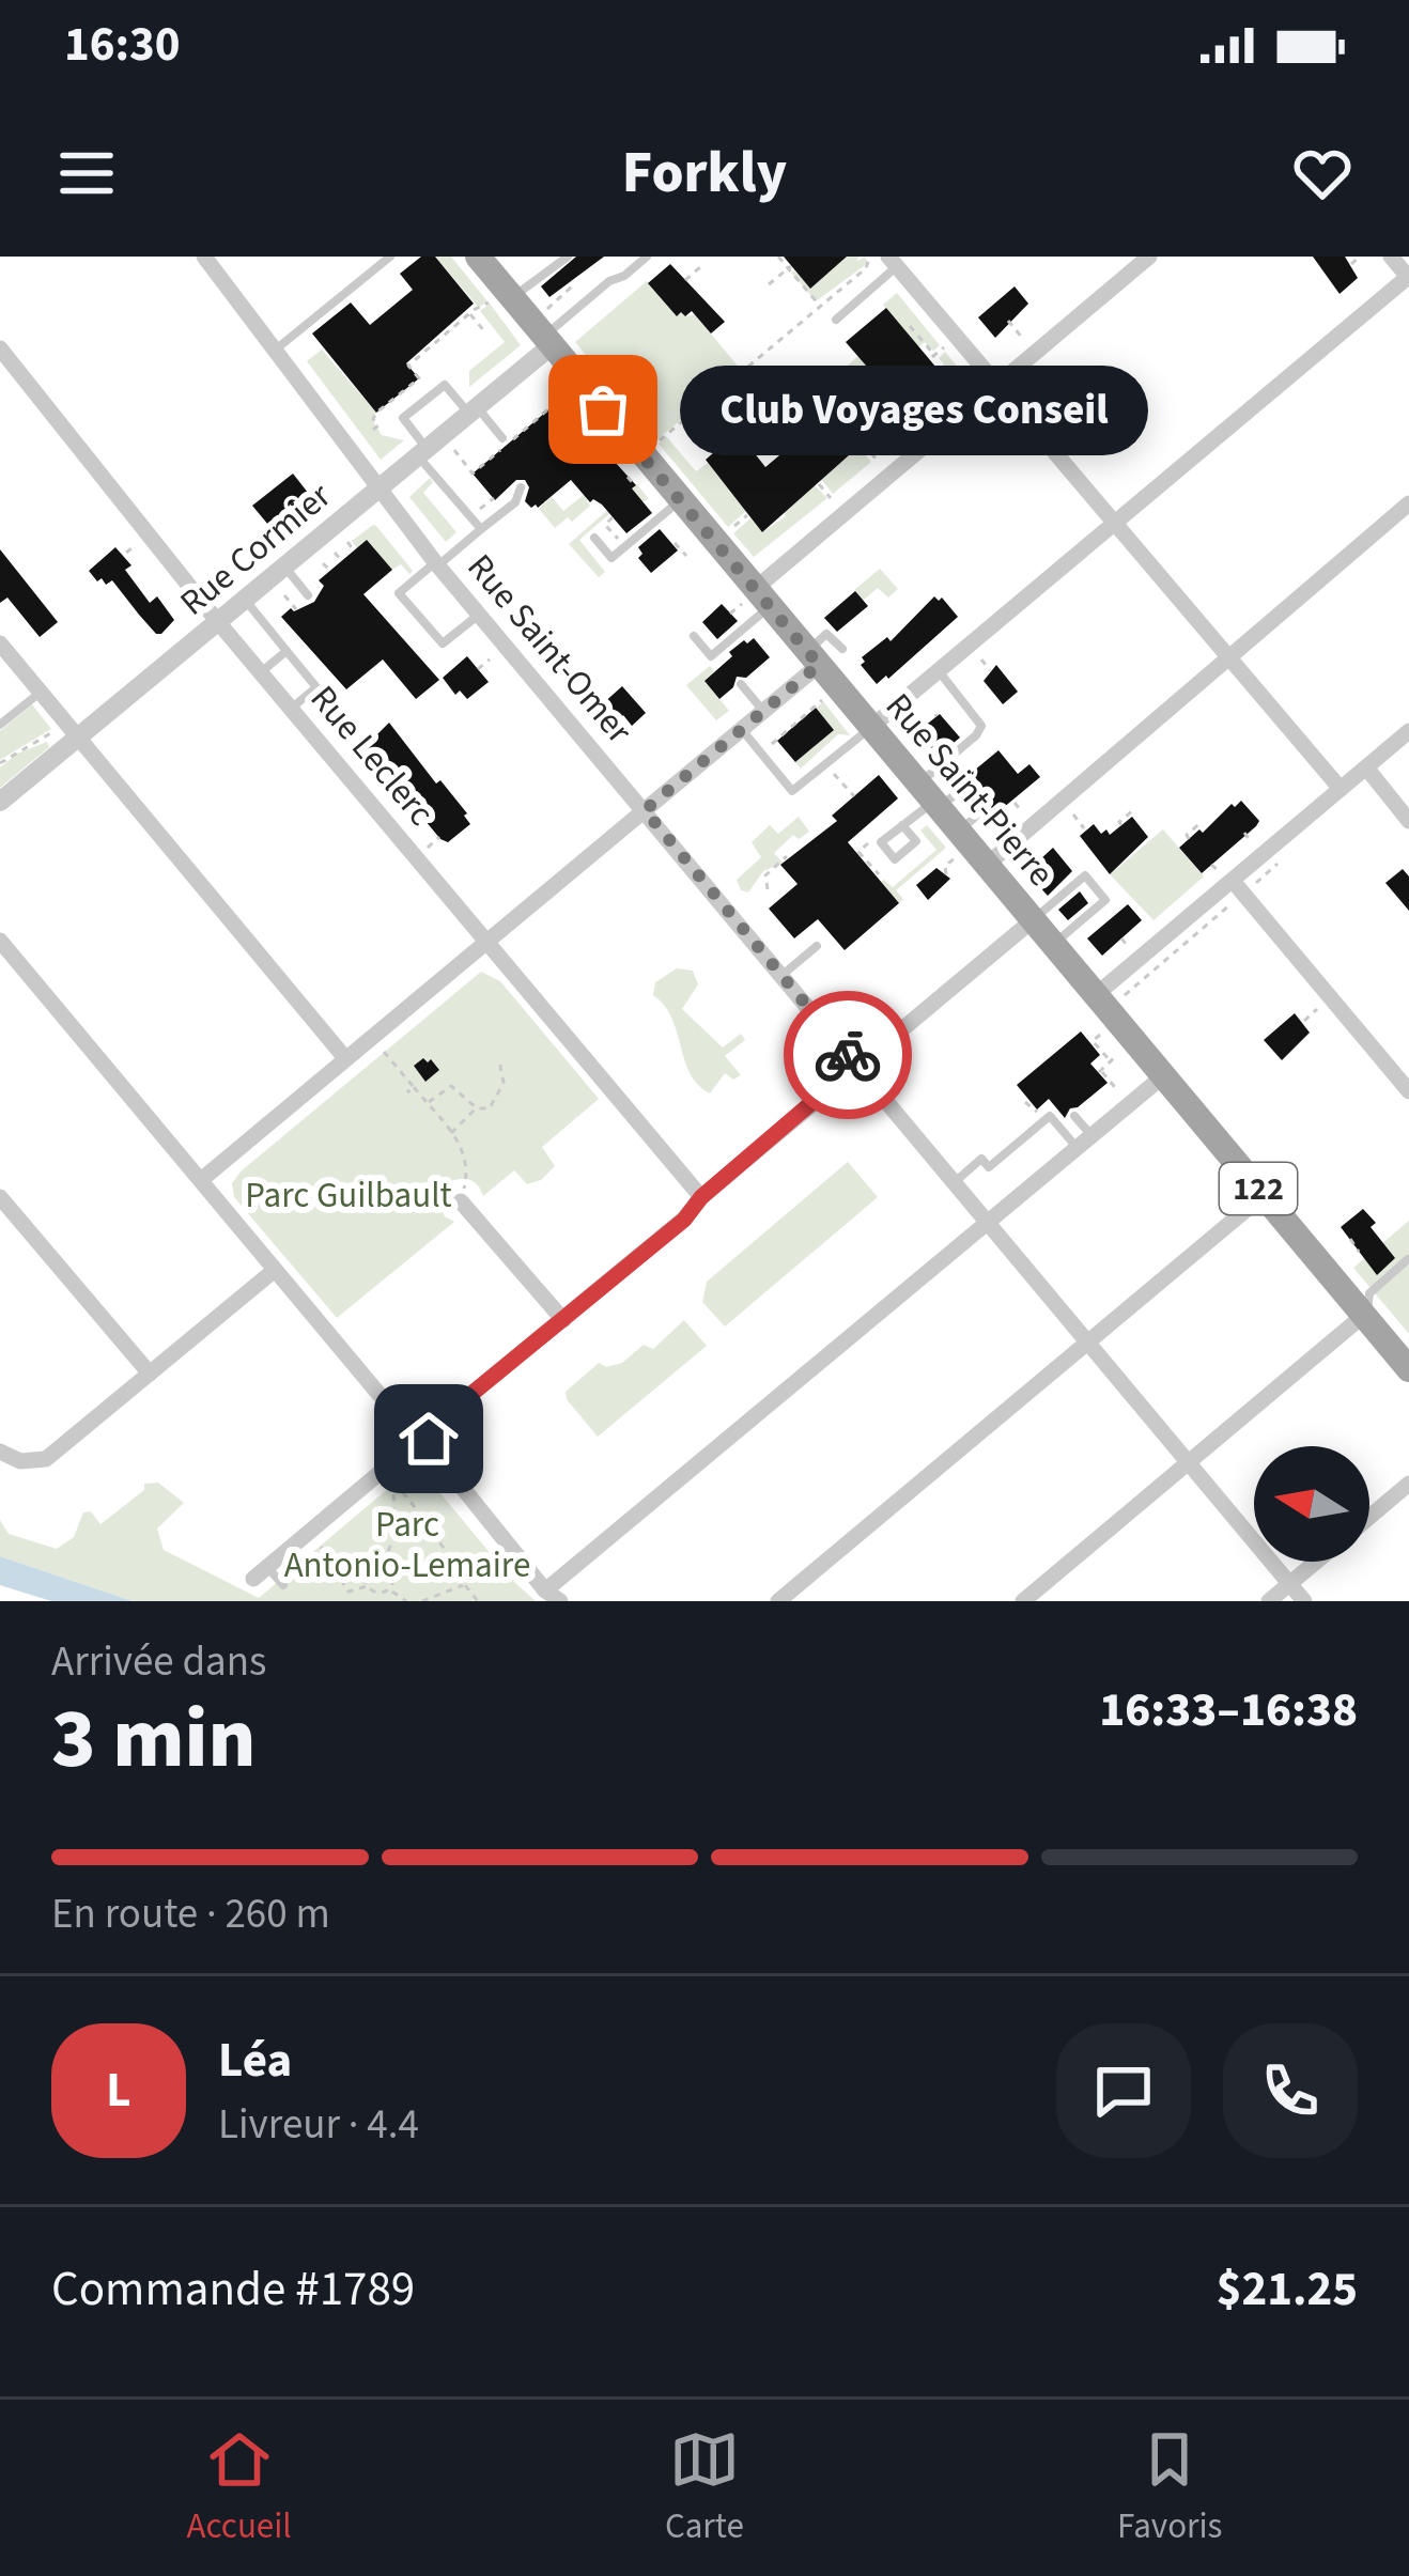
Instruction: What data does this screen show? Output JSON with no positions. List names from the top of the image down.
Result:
{
  "streets": {
    "main road": ["Rue Saint-Pierre", "122"],
    "street": ["Rue Cormier", "Rue Saint-Omer", "Rue Leclerc"]
  },
  "crossings": [
    ["Rue Cormier", "Rue Saint-Omer"],
    ["Rue Cormier", "Rue Leclerc"],
    ["Rue Cormier", "Rue Saint-Pierre"]
  ],
  "parks": ["Parc Guilbault", "Parc Antonio-Lemaire"],
  "places": ["Club Voyages Conseil"],
  "north": "left",
  "page": {
    "status": "16:30",
    "header": "Forkly",
    "bubble": "Club Voyages Conseil",
    "heading": ["3 min", "Arrivée dans", "16:33–16:38"],
    "panel": [
      "Léa",
      "Livreur · 4.4",
      "Commande #1789",
      "$21.25"
    ],
    "bar": "En route · 260 m",
    "round": "L",
    "tabs": ["Accueil", "Carte", "Favoris"]
  }
}
